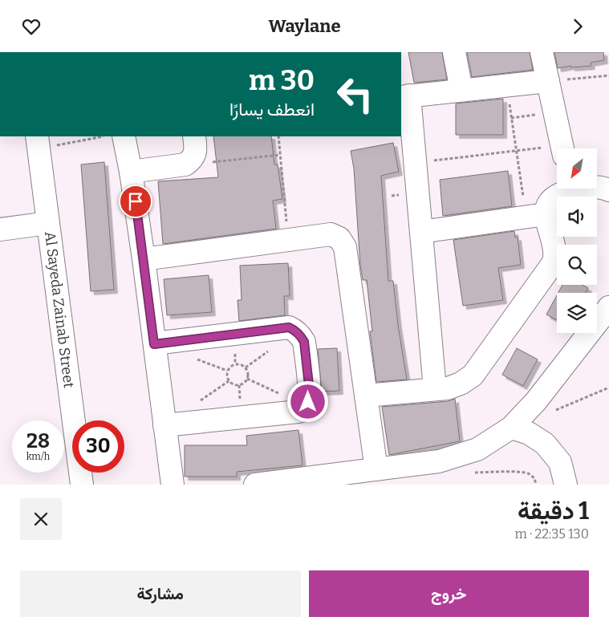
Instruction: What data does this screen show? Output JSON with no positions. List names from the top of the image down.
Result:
{
  "streets": {
    "street": ["Al Sayeda Zainab Street"]
  },
  "north": "bottom left",
  "page": {
    "header": "Waylane",
    "turn": ["30 m", "انعطف يسارًا"],
    "speed": "28 km/h",
    "limit": "30",
    "heading": ["1 دقيقة", "130 m · 22:35"],
    "buttons": ["خروج", "مشاركة"]
  }
}
